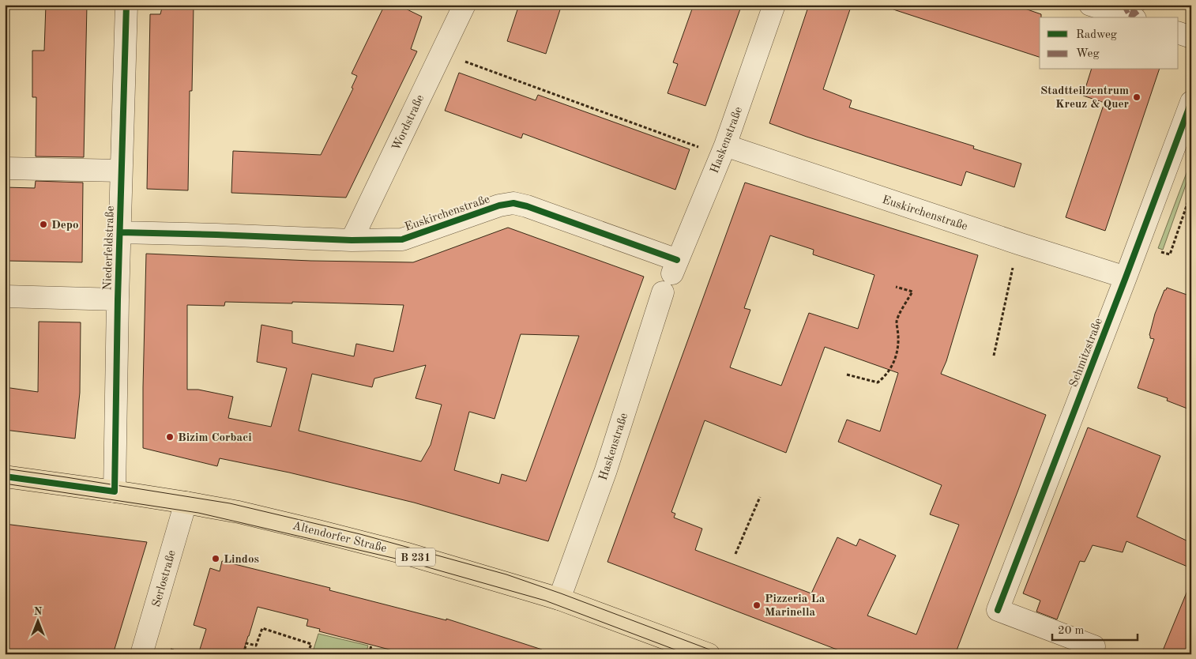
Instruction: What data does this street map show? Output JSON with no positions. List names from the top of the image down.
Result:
{
  "streets": {
    "main road": ["Altendorfer Straße", "B 231"],
    "street": [
      "Wordstraße",
      "Haskenstraße",
      "Euskirchenstraße",
      "Niederfeldstraße",
      "Schmitzstraße",
      "Serlostraße"
    ]
  },
  "crossings": [
    ["Wordstraße", "Euskirchenstraße"],
    ["Haskenstraße", "Euskirchenstraße"],
    ["Haskenstraße", "Altendorfer Straße"],
    ["Euskirchenstraße", "Niederfeldstraße"],
    ["Euskirchenstraße", "Schmitzstraße"],
    ["Niederfeldstraße", "Altendorfer Straße"],
    ["Altendorfer Straße", "Serlostraße"]
  ],
  "places": [
    "Stadtteilzentrum Kreuz & Quer",
    "Depo",
    "Bizim Corbaci",
    "Lindos",
    "Pizzeria La Marinella"
  ],
  "legend": ["Radweg", "Weg"],
  "scale_bar": "20 m",
  "north": "top"
}
